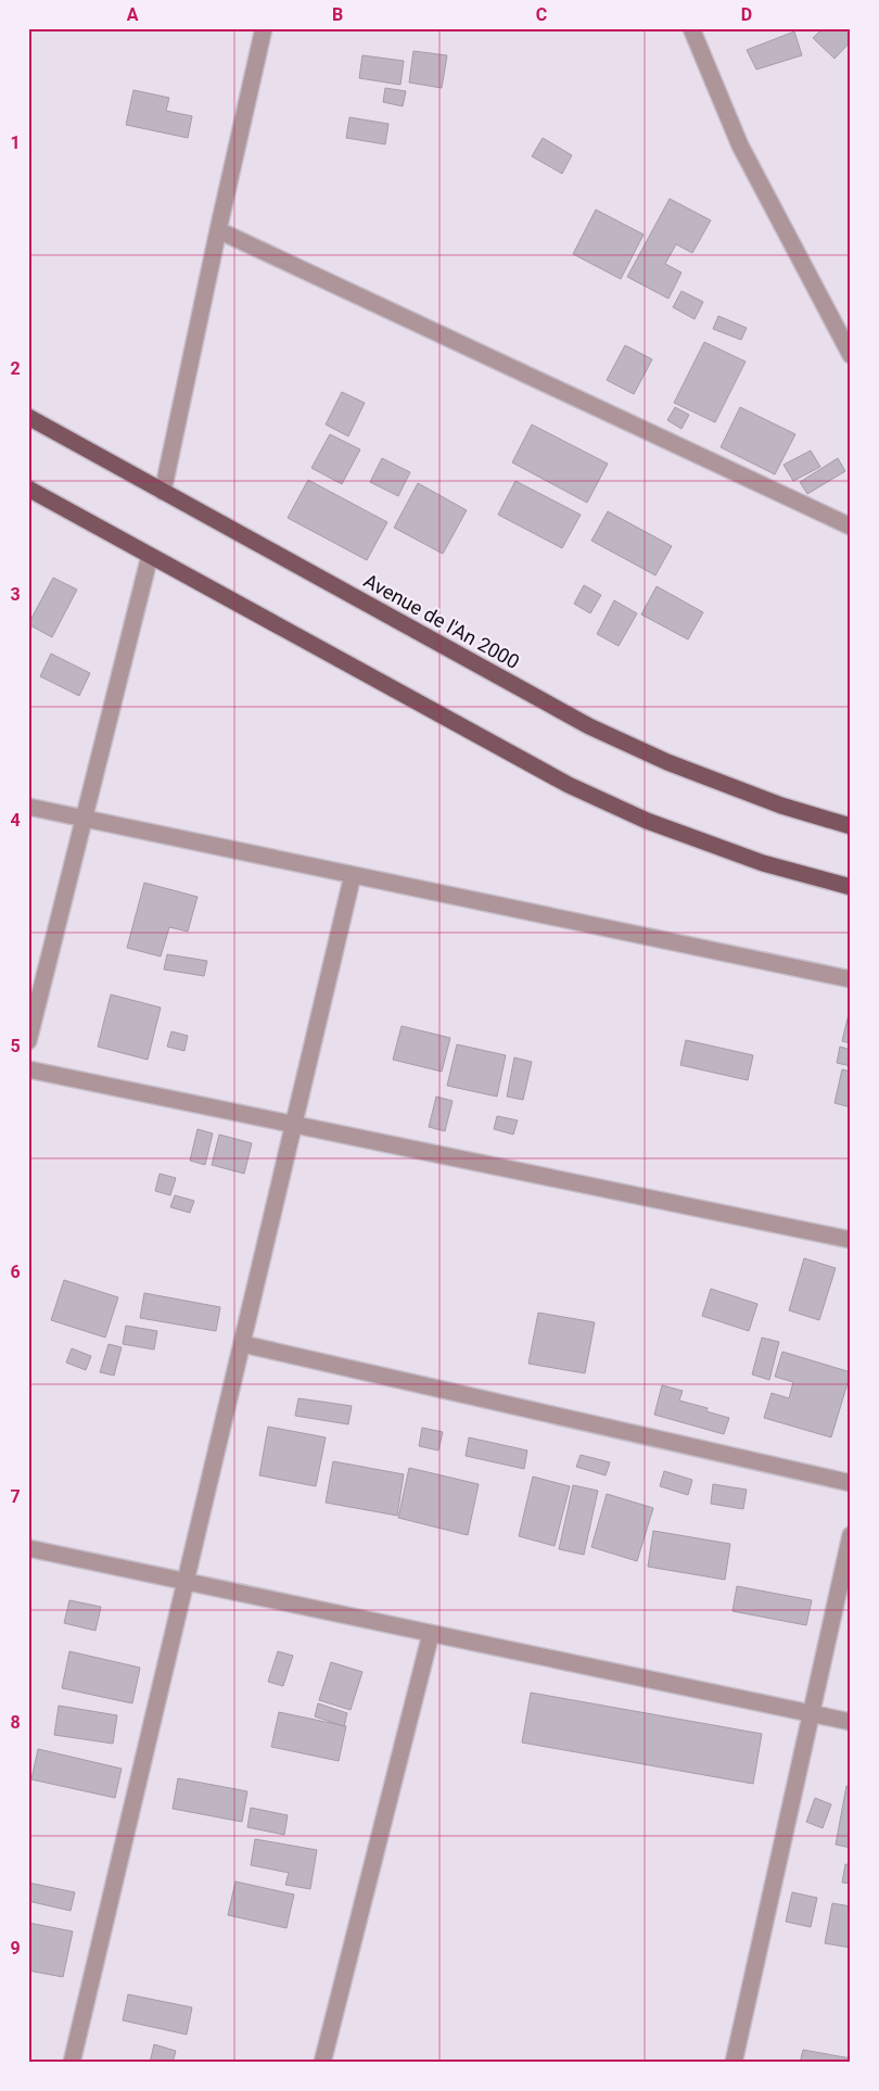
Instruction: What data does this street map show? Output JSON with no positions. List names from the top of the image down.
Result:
{
  "streets": {
    "main road": ["Avenue de l'An 2000"]
  },
  "grid": {
    "columns": [
      "A",
      "B",
      "C",
      "D"
    ],
    "rows": [
      "1",
      "2",
      "3",
      "4",
      "5",
      "6",
      "7",
      "8",
      "9"
    ]
  }
}
